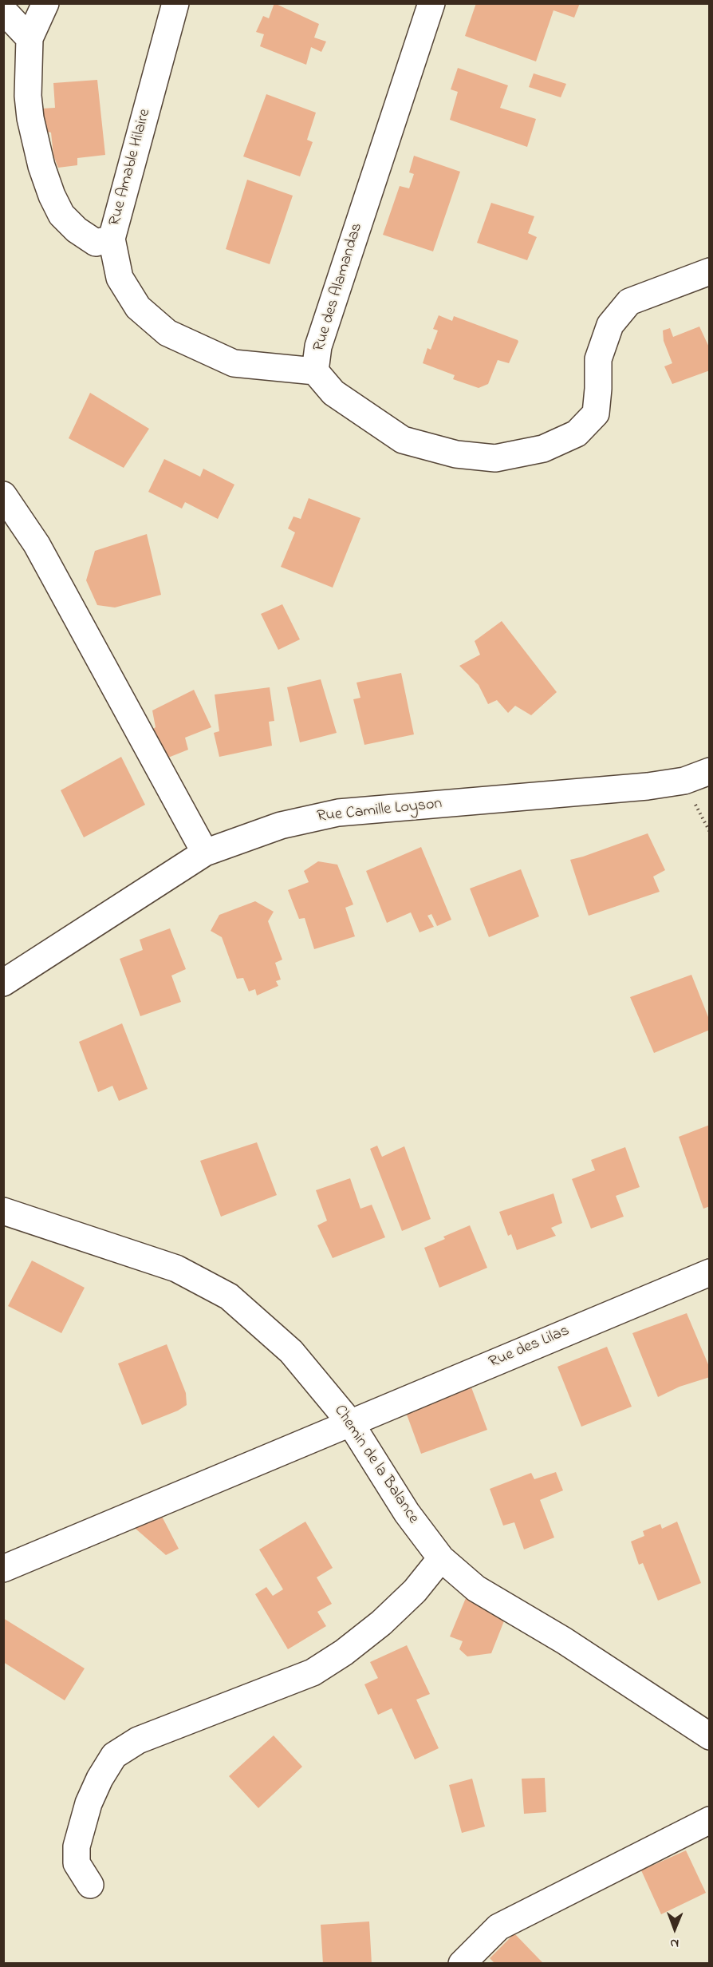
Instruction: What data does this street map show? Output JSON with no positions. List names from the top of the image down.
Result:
{
  "streets": {
    "street": [
      "Rue Amable Hilaire",
      "Rue des Alamandas",
      "Rue Camille Loyson",
      "Rue des Lilas",
      "Chemin de la Balance"
    ]
  },
  "crossings": [
    ["Rue Amable Hilaire", "Rue des Alamandas"],
    ["Rue des Lilas", "Chemin de la Balance"]
  ],
  "north": "bottom"
}
